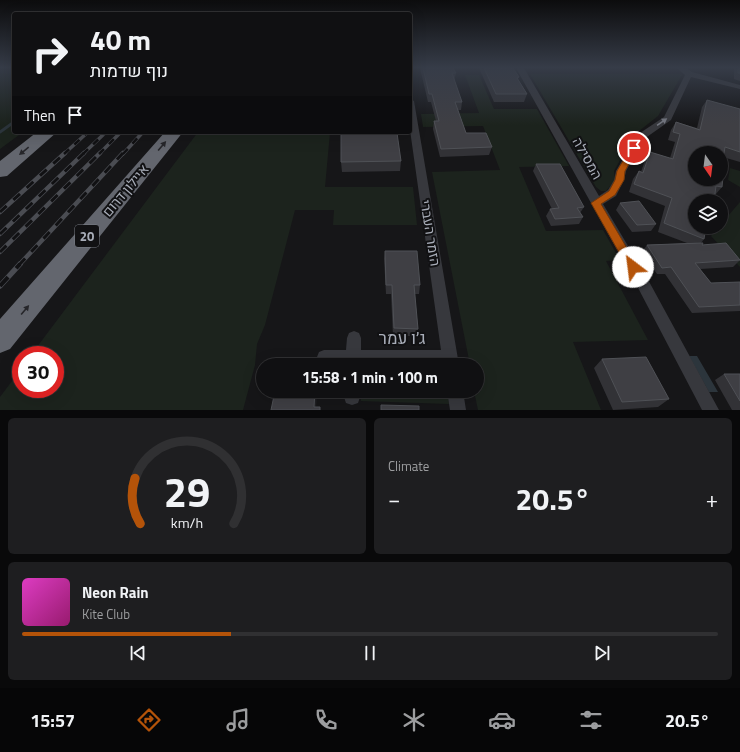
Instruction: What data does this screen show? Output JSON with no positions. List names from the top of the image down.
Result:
{
  "streets": {
    "highway": ["איילון דרום", "20"],
    "street": ["המסילה", "הזמר העברי", "ג׳ו עמר"]
  },
  "one_way": ["איילון דרום"],
  "north": "bottom",
  "page": {
    "turn": ["40 m", "נוף שדמות"],
    "then": "Then",
    "limit": "30",
    "trip": "15:58 · 1 min · 100 m",
    "tile": "Climate",
    "heat": ["−", "20.5°", "+"],
    "song": ["Neon Rain", "Kite Club"],
    "tabs": ["15:57", "20.5°"],
    "gauge": ["29", "km/h"]
  }
}
